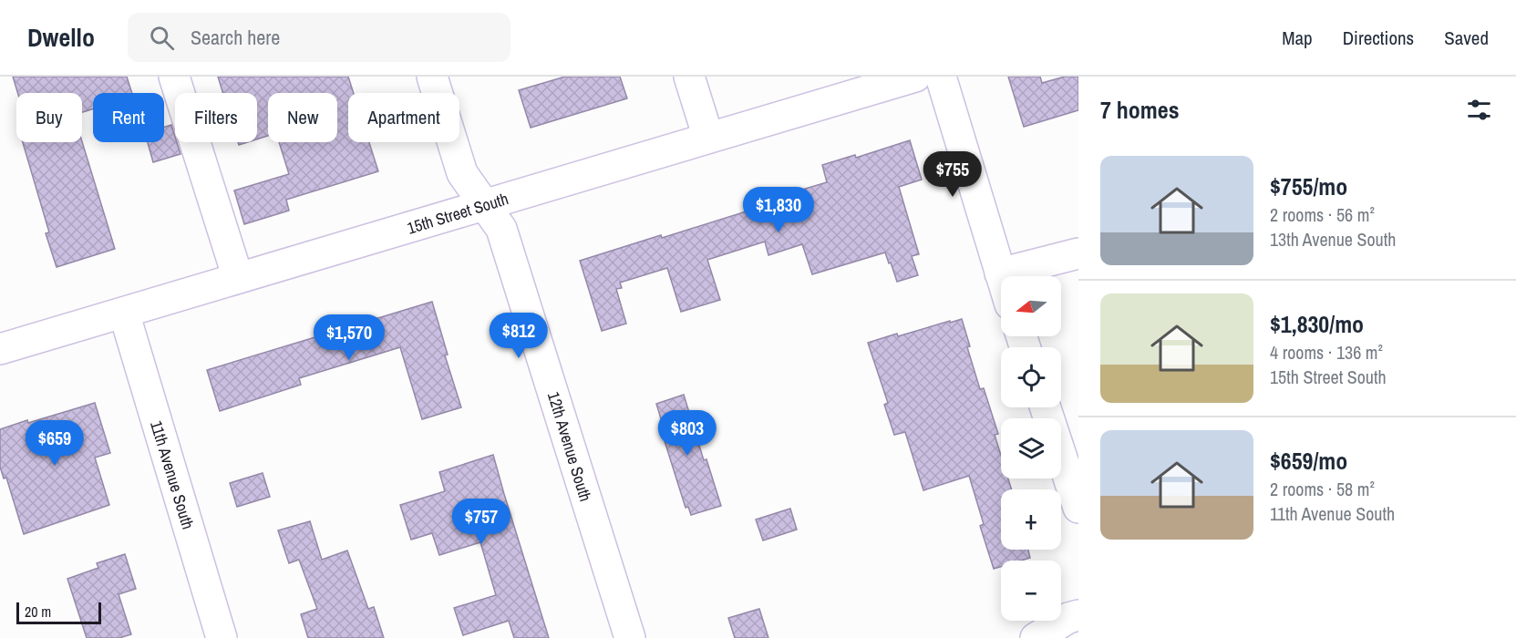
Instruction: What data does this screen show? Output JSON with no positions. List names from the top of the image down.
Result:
{
  "streets": {
    "street": ["15th Street South", "12th Avenue South", "11th Avenue South"]
  },
  "crossings": [
    ["15th Street South", "12th Avenue South"],
    ["15th Street South", "11th Avenue South"]
  ],
  "scale_bar": "20 m",
  "north": "left",
  "page": {
    "header": "Dwello",
    "search": "Search here",
    "nav": ["Map", "Directions", "Saved"],
    "heading": "7 homes",
    "chip": [
      "Buy",
      "Rent",
      "Filters",
      "New",
      "Apartment"
    ],
    "list": [
      {
        "name": "$755/mo",
        "note": "2 rooms · 56 m² · 13th Avenue South"
      },
      {
        "name": "$1,830/mo",
        "note": "4 rooms · 136 m² · 15th Street South"
      },
      {
        "name": "$659/mo",
        "note": "2 rooms · 58 m² · 11th Avenue South"
      }
    ],
    "price": [
      "$755",
      "$1,830",
      "$812",
      "$1,570",
      "$803",
      "$659",
      "$757"
    ],
    "map_buttons": ["+", "−"],
    "scale": "20 m"
  }
}
